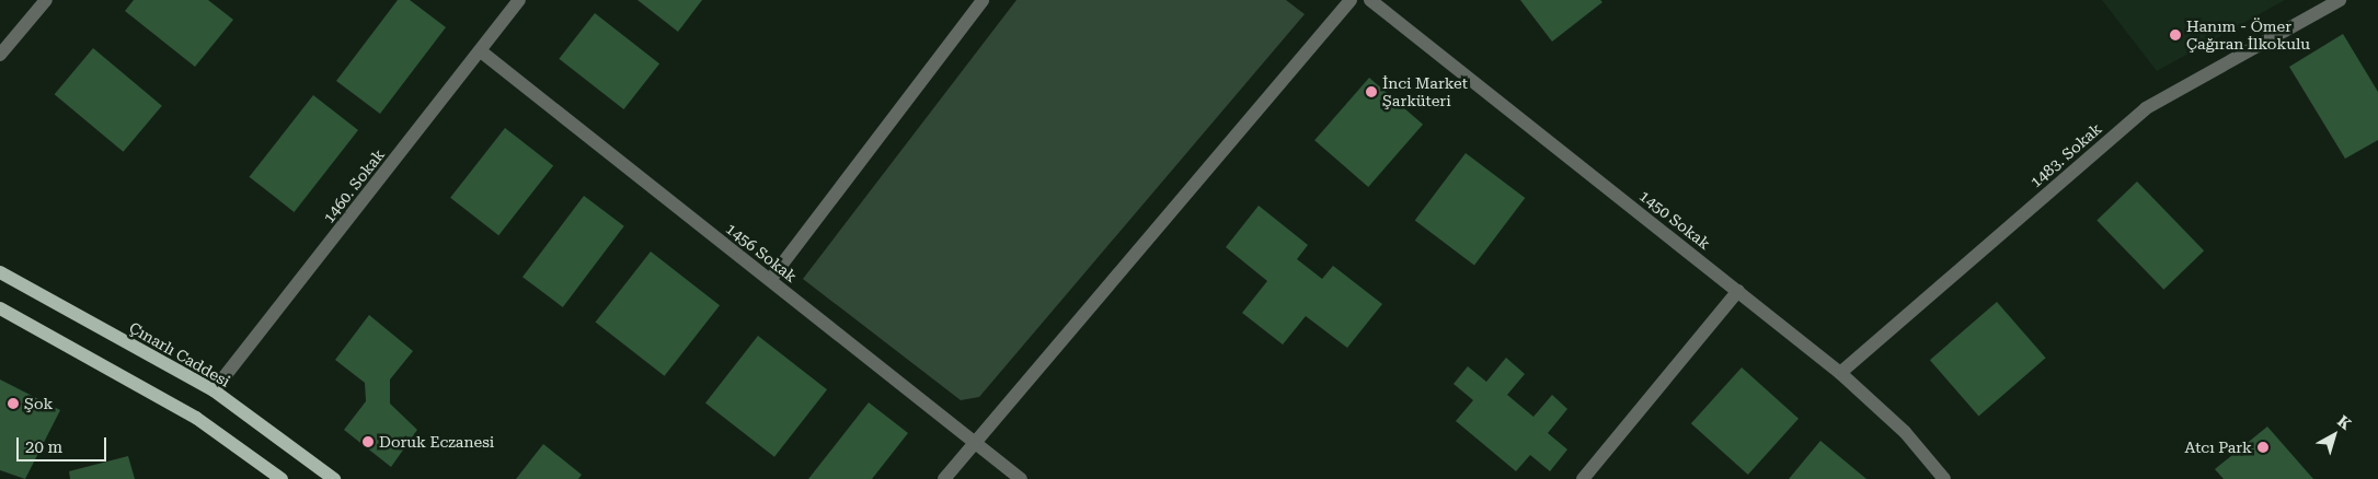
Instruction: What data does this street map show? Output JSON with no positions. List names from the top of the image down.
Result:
{
  "streets": {
    "main road": ["Çınarlı Caddesi"],
    "street": [
      "1483. Sokak",
      "1460. Sokak",
      "1450 Sokak",
      "1456 Sokak"
    ]
  },
  "crossings": [
    ["1483. Sokak", "1450 Sokak"],
    ["1460. Sokak", "1456 Sokak"],
    ["1460. Sokak", "Çınarlı Caddesi"]
  ],
  "places": [
    "Hanım - Ömer Çağıran İlkokulu",
    "İnci Market Şarküteri",
    "Şok",
    "Doruk Eczanesi",
    "Atcı Park"
  ],
  "scale_bar": "20 m",
  "north": "top right"
}
